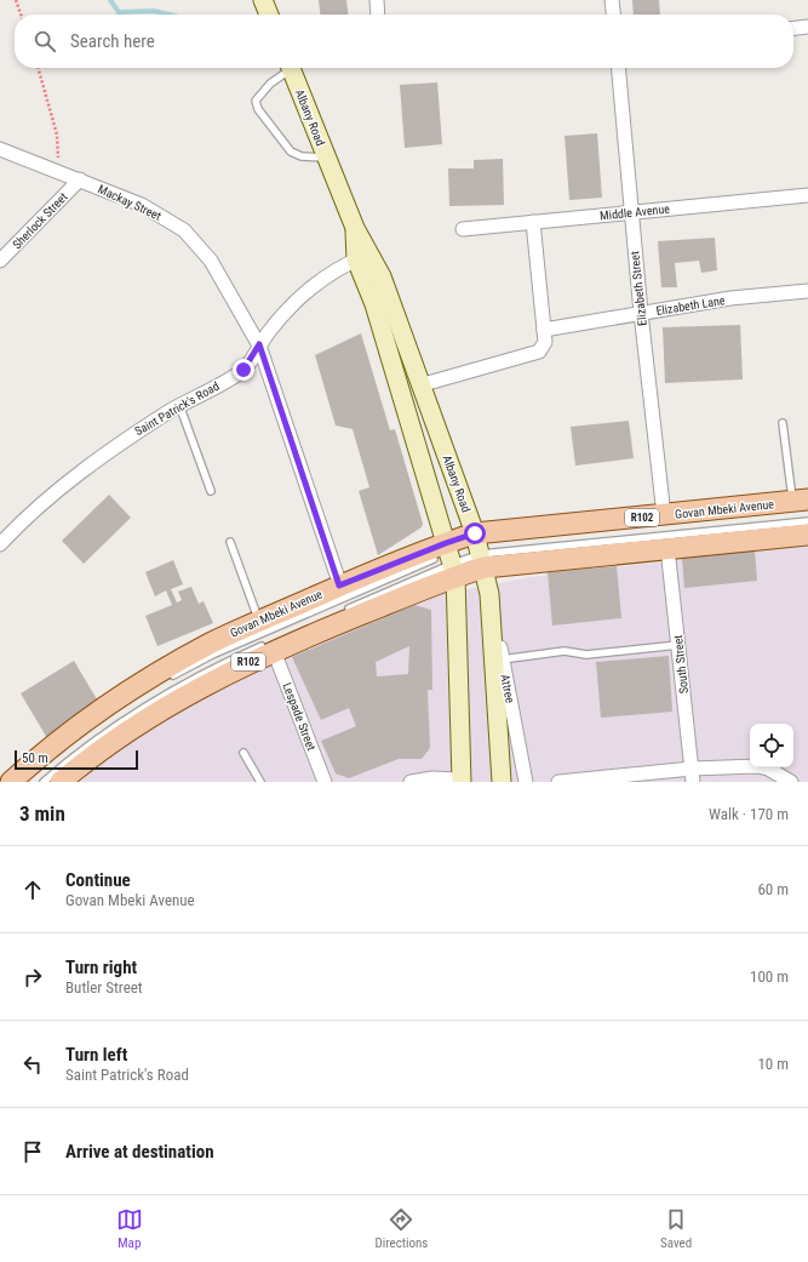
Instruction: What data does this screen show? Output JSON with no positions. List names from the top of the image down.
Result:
{
  "streets": {
    "main road": ["Albany Road", "Govan Mbeki Avenue", "R102"],
    "street": [
      "Mackay Street",
      "Middle Avenue",
      "Sherlock Street",
      "Elizabeth Street",
      "Elizabeth Lane",
      "Saint Patrick's Road",
      "South Street",
      "Attree",
      "Lespade Street"
    ]
  },
  "crossings": [
    ["Albany Road", "Saint Patrick's Road"],
    ["Albany Road", "Govan Mbeki Avenue"],
    ["Albany Road", "Attree"],
    ["Mackay Street", "Sherlock Street"],
    ["Mackay Street", "Saint Patrick's Road"],
    ["Mackay Street", "Govan Mbeki Avenue"],
    ["Middle Avenue", "Elizabeth Street"],
    ["Elizabeth Street", "Elizabeth Lane"],
    ["Elizabeth Street", "Govan Mbeki Avenue"],
    ["Govan Mbeki Avenue", "South Street"],
    ["Govan Mbeki Avenue", "Lespade Street"]
  ],
  "scale_bar": "50 m",
  "page": {
    "search": "Search here",
    "scale": "50 m",
    "heading": ["3 min", "Walk · 170 m"],
    "list": [
      ["Continue", "Govan Mbeki Avenue", "60 m"],
      ["Turn right", "Butler Street", "100 m"],
      ["Turn left", "Saint Patrick's Road", "10 m"],
      "Arrive at destination"
    ],
    "nav": ["Map", "Directions", "Saved"]
  }
}
